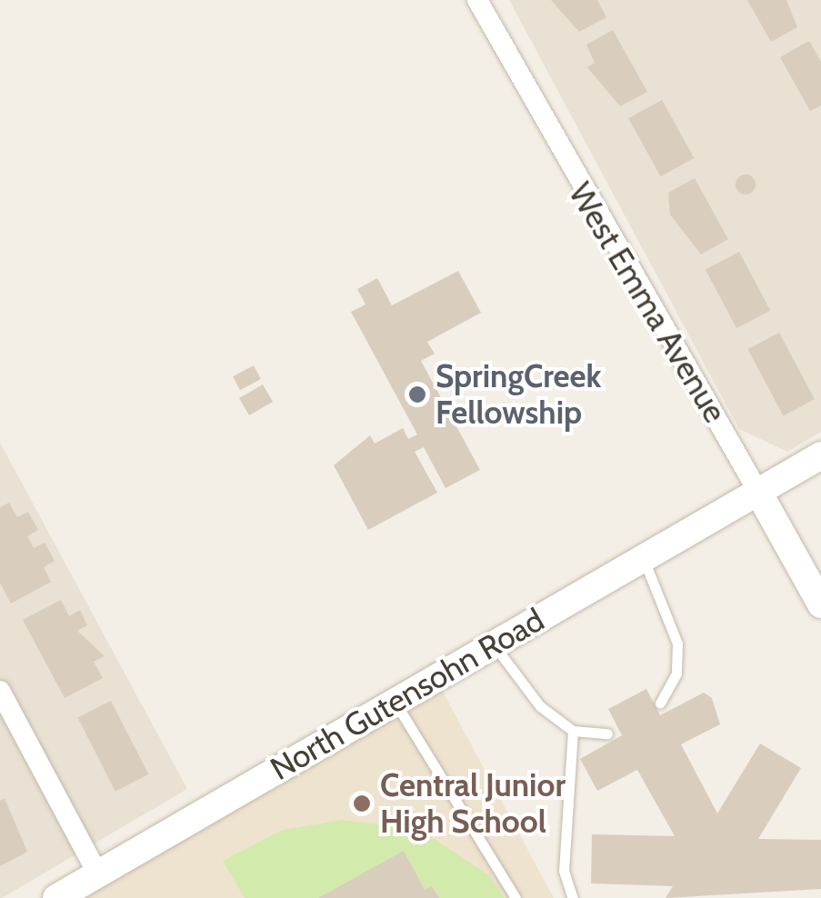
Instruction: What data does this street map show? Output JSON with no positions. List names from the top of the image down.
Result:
{
  "streets": {
    "street": ["West Emma Avenue", "North Gutensohn Road"]
  },
  "crossings": [
    ["West Emma Avenue", "North Gutensohn Road"]
  ],
  "places": ["SpringCreek Fellowship", "Central Junior High School"]
}
